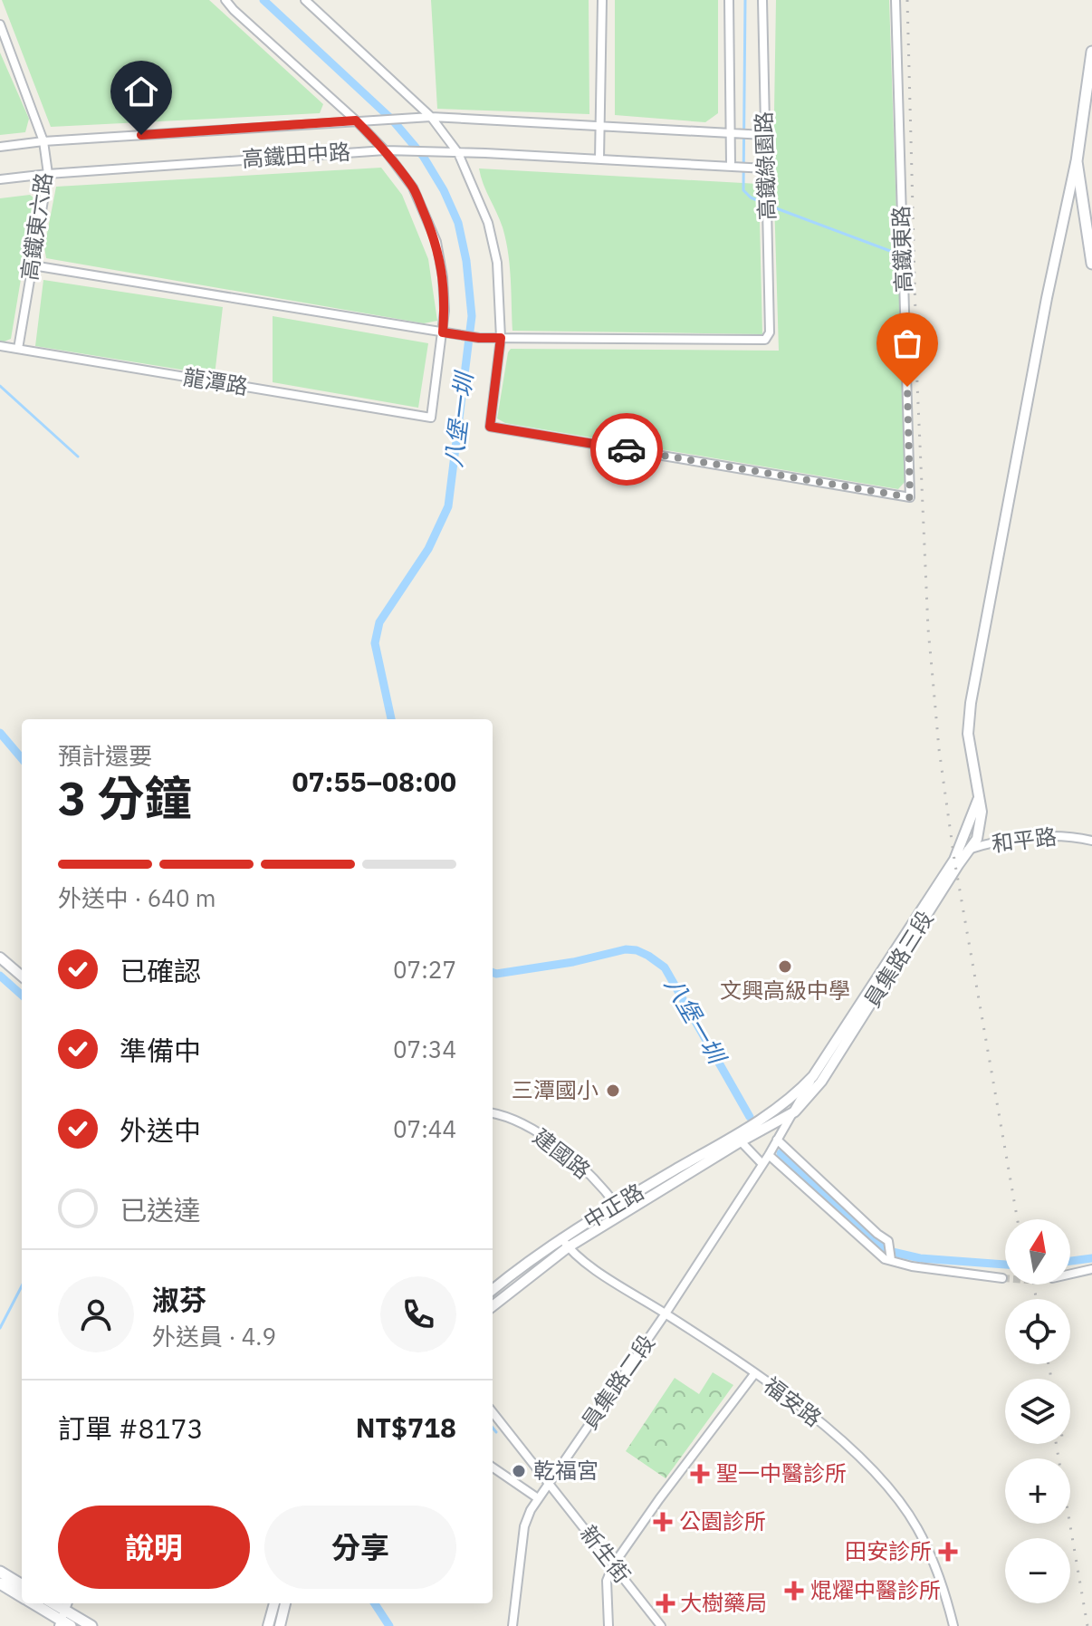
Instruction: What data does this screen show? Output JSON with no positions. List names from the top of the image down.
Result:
{
  "streets": {
    "street": [
      "高鐵田中路",
      "高鐵綠園路",
      "高鐵東六路",
      "高鐵東路",
      "龍潭路",
      "和平路",
      "員集路三段",
      "建國路",
      "中正路",
      "員集路二段",
      "福安路",
      "新生街"
    ]
  },
  "crossings": [
    ["高鐵田中路", "高鐵綠園路"],
    ["高鐵田中路", "高鐵東六路"],
    ["高鐵綠園路", "高鐵東路"],
    ["高鐵東六路", "龍潭路"],
    ["和平路", "員集路三段"],
    ["建國路", "中正路"],
    ["中正路", "福安路"],
    ["員集路二段", "福安路"],
    ["員集路二段", "新生街"]
  ],
  "water": ["八堡一圳"],
  "places": {
    "other": ["文興高級中學", "三潭國小", "乾福宮"],
    "health": [
      "聖一中醫診所",
      "公園診所",
      "田安診所",
      "焜燿中醫診所",
      "大樹藥局"
    ]
  },
  "north": "top",
  "page": {
    "heading": ["3 分鐘", "預計還要", "07:55–08:00"],
    "panel": [
      "淑芬",
      "外送員 · 4.9",
      "訂單 #8173",
      "NT$718"
    ],
    "bar": "外送中 · 640 m",
    "list": [
      ["已確認", "07:27"],
      ["準備中", "07:34"],
      ["外送中", "07:44"],
      "已送達"
    ],
    "map_buttons": ["+", "−"],
    "buttons": ["說明", "分享"]
  }
}
